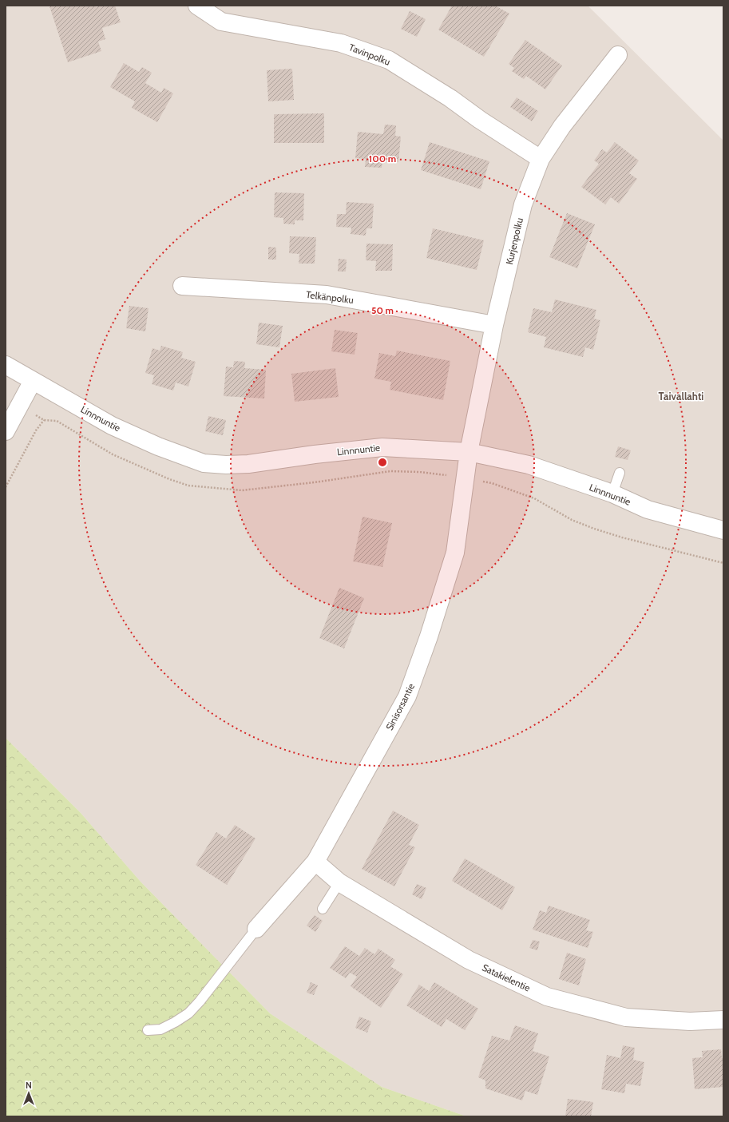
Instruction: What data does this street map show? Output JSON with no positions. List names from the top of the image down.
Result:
{
  "streets": {
    "street": [
      "Tavinpolku",
      "Kurjenpolku",
      "Telkänpolku",
      "Linnnuntie",
      "Sinisorsantie",
      "Satakielentie"
    ]
  },
  "crossings": [
    ["Tavinpolku", "Kurjenpolku"],
    ["Kurjenpolku", "Telkänpolku"],
    ["Kurjenpolku", "Linnnuntie"],
    ["Kurjenpolku", "Sinisorsantie"],
    ["Linnnuntie", "Sinisorsantie"],
    ["Sinisorsantie", "Satakielentie"]
  ],
  "districts": ["Taivallahti"],
  "north": "top",
  "rings": ["100 m", "50 m"]
}
